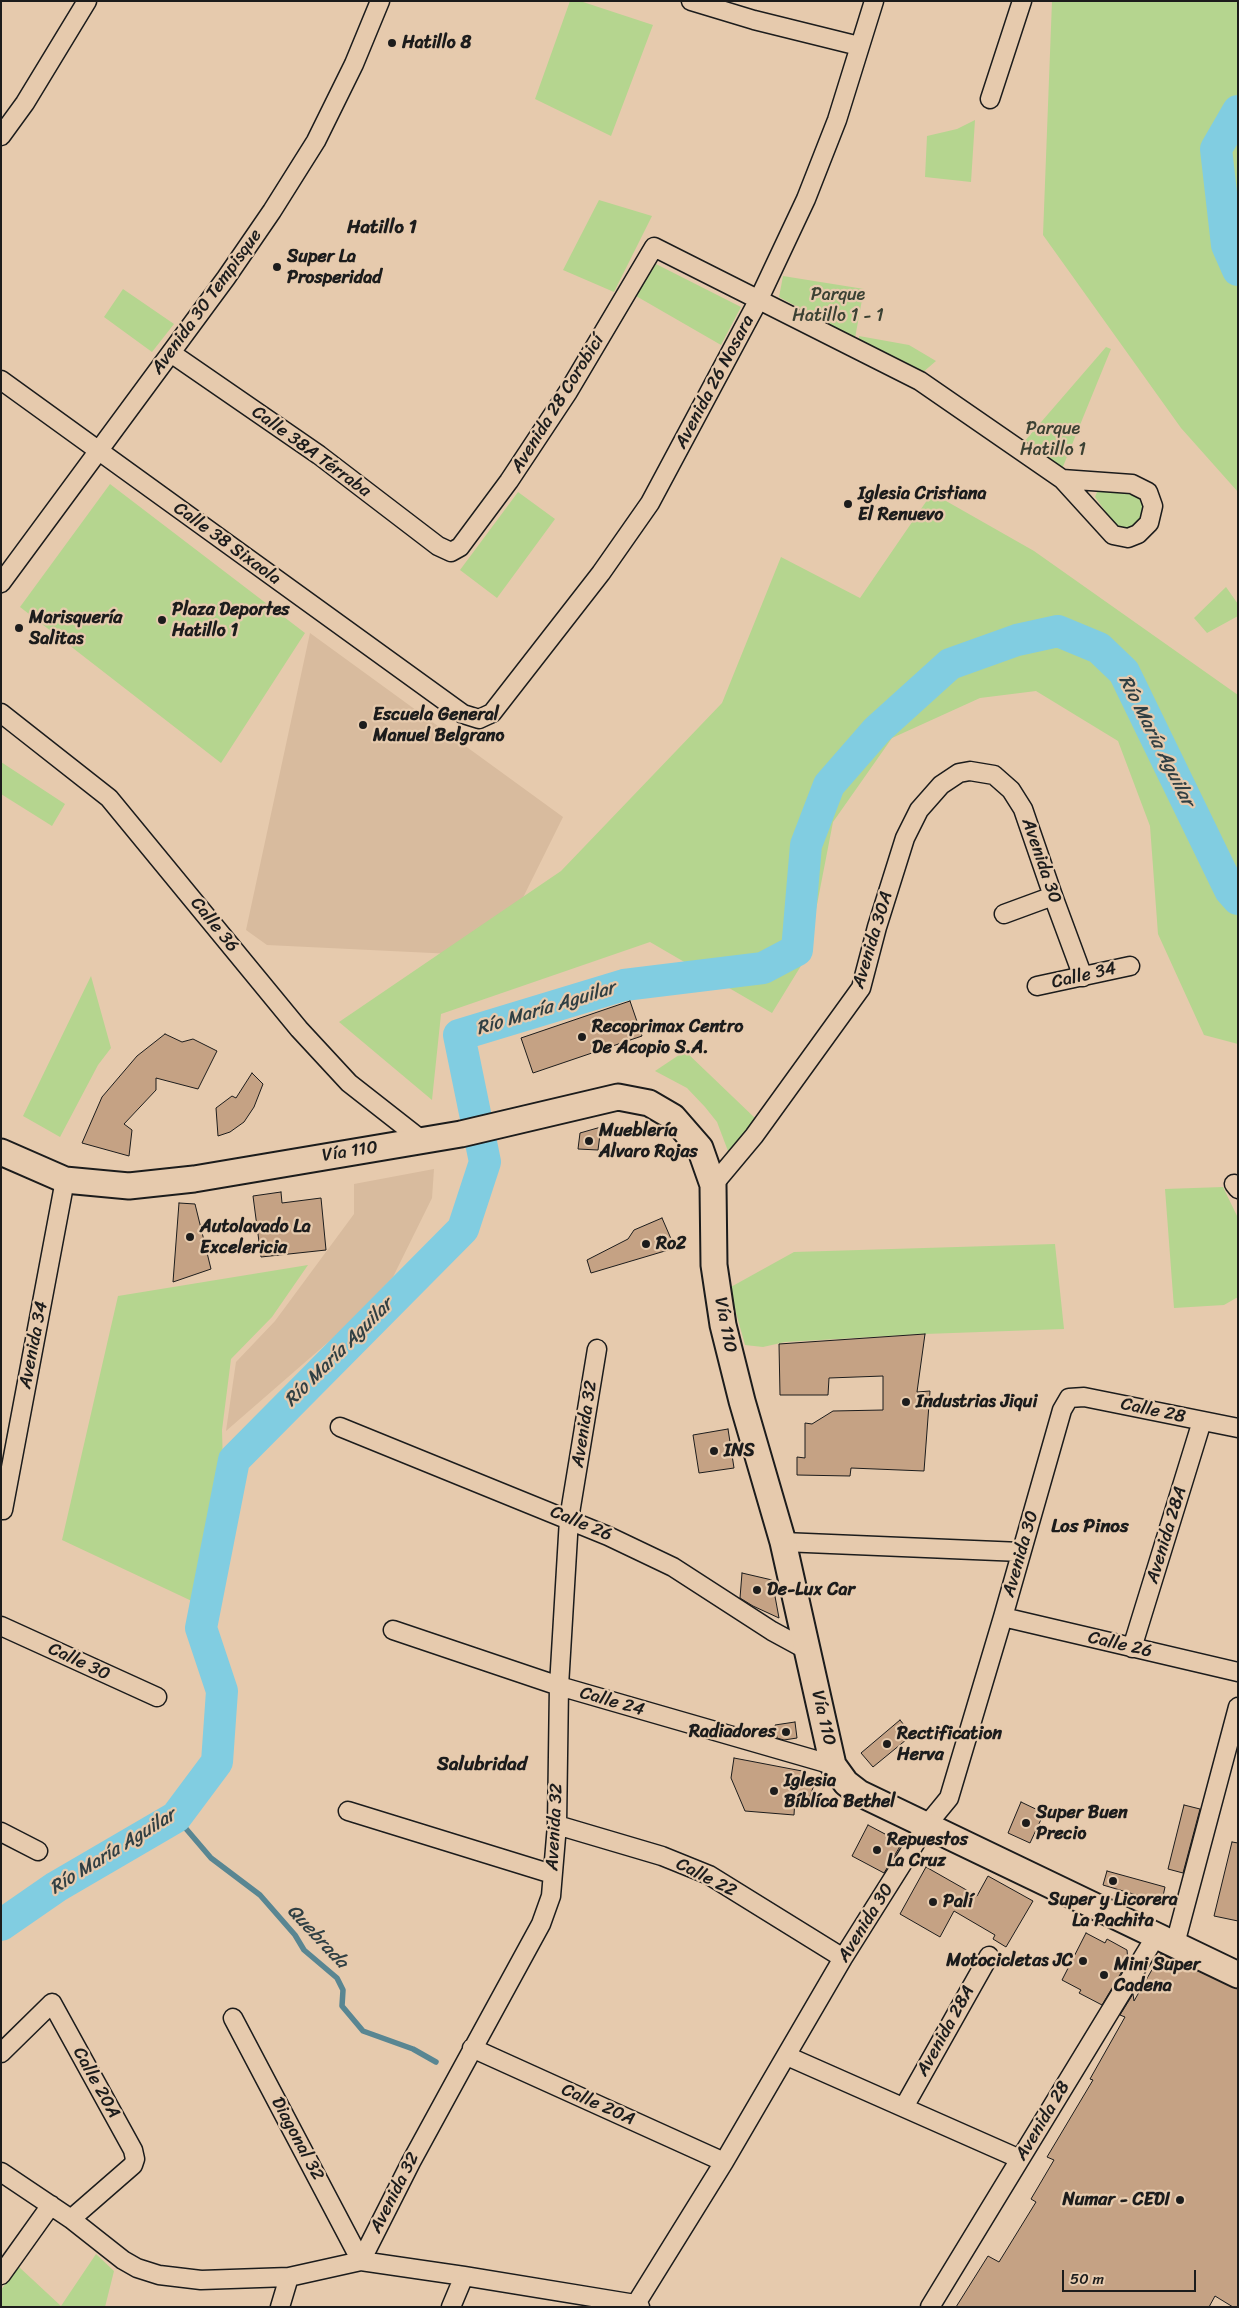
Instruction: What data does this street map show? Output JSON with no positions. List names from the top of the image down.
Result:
{
  "streets": {
    "main road": ["Vía 110"],
    "street": [
      "Avenida 30 Tempisque",
      "Avenida 26 Nosara",
      "Avenida 28 Corobicí",
      "Calle 38A Térraba",
      "Calle 38 Sixaola",
      "Avenida 30",
      "Calle 36",
      "Avenida 30A",
      "Calle 34",
      "Avenida 34",
      "Calle 28",
      "Avenida 32",
      "Calle 26",
      "Avenida 28A",
      "Calle 30",
      "Calle 24",
      "Calle 22",
      "Calle 20A",
      "Avenida 28",
      "Diagonal 32"
    ]
  },
  "crossings": [
    ["Avenida 30 Tempisque", "Calle 38A Térraba"],
    ["Avenida 30 Tempisque", "Calle 38 Sixaola"],
    ["Avenida 26 Nosara", "Avenida 28 Corobicí"],
    ["Avenida 26 Nosara", "Calle 38 Sixaola"],
    ["Avenida 28 Corobicí", "Calle 38A Térraba"],
    ["Avenida 30", "Avenida 30A"],
    ["Avenida 30", "Calle 34"],
    ["Avenida 30", "Vía 110"],
    ["Avenida 30", "Calle 28"],
    ["Avenida 30", "Calle 26"],
    ["Avenida 30", "Calle 22"],
    ["Avenida 30", "Calle 20A"],
    ["Calle 36", "Vía 110"],
    ["Avenida 30A", "Vía 110"],
    ["Vía 110", "Avenida 34"],
    ["Vía 110", "Calle 26"],
    ["Vía 110", "Calle 24"],
    ["Vía 110", "Avenida 28"],
    ["Calle 28", "Avenida 28A"],
    ["Avenida 32", "Calle 26"],
    ["Avenida 32", "Calle 24"],
    ["Avenida 32", "Calle 22"],
    ["Avenida 32", "Calle 20A"],
    ["Avenida 32", "Diagonal 32"],
    ["Calle 26", "Avenida 28A"]
  ],
  "districts": ["Hatillo 1", "Los Pinos", "Salubridad"],
  "water": ["Río María Aguilar", "Quebrada"],
  "parks": ["Parque Hatillo 1 - 1", "Parque Hatillo 1"],
  "places": [
    "Hatillo 8",
    "Super La Prosperidad",
    "Iglesia Cristiana El Renuevo",
    "Plaza Deportes Hatillo 1",
    "Marisquería Salitas",
    "Escuela General Manuel Belgrano",
    "Recoprimax Centro De Acopio S.A.",
    "Mueblería Alvaro Rojas",
    "Autolavado La Excelericia",
    "Ro2",
    "Industrias Jiqui",
    "INS",
    "De-Lux Car",
    "Radiadores",
    "Rectification Herva",
    "Iglesia Bíblíca Bethel",
    "Super Buen Precio",
    "Repuestos La Cruz",
    "Super y Licorera La Pachita",
    "Palí",
    "Motocicletas JC",
    "Mini Super Cadena",
    "Numar - CEDI"
  ],
  "scale_bar": "50 m"
}
